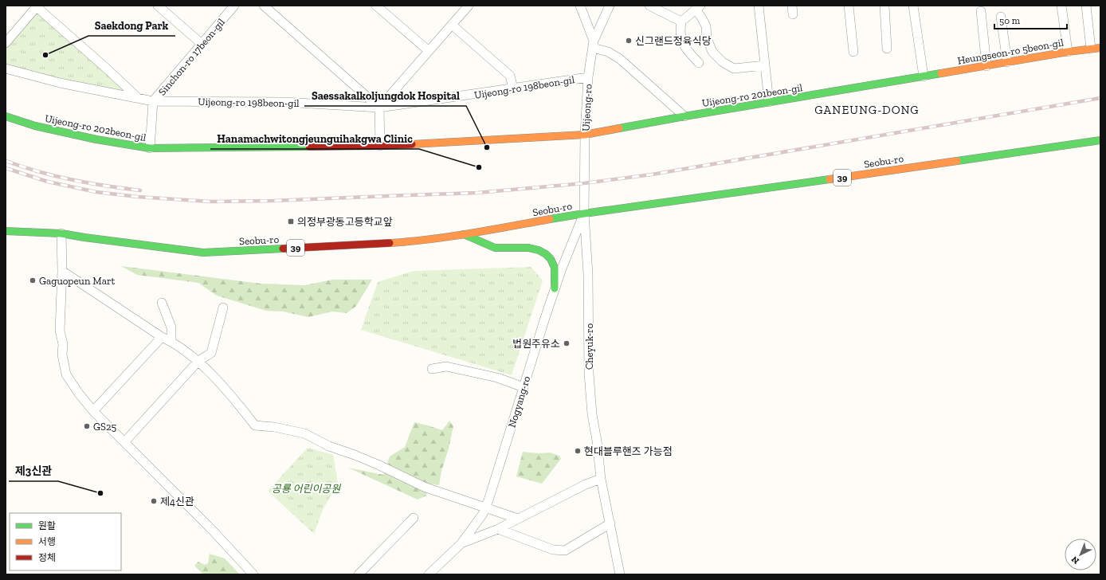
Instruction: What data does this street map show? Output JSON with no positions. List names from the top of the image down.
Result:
{
  "streets": {
    "main road": [
      "Heungseon-ro 5beon-gil",
      "Uijeong-ro 201beon-gil",
      "Uijeong-ro 202beon-gil",
      "Seobu-ro",
      "39"
    ],
    "street": [
      "Sinchon-ro 17beon-gil",
      "Uijeong-ro 198beon-gil",
      "Uijeong-ro",
      "Cheyuk-ro",
      "Nogyang-ro"
    ]
  },
  "crossings": [
    ["Heungseon-ro 5beon-gil", "Uijeong-ro 201beon-gil"],
    ["Sinchon-ro 17beon-gil", "Uijeong-ro 198beon-gil"],
    ["Sinchon-ro 17beon-gil", "Uijeong-ro 202beon-gil"],
    ["Uijeong-ro 198beon-gil", "Uijeong-ro"],
    ["Uijeong-ro 201beon-gil", "Uijeong-ro"],
    ["Uijeong-ro 201beon-gil", "Uijeong-ro 202beon-gil"],
    ["Uijeong-ro", "Uijeong-ro 202beon-gil"],
    ["Uijeong-ro", "Seobu-ro"],
    ["Uijeong-ro", "Cheyuk-ro"],
    ["Uijeong-ro", "Nogyang-ro"],
    ["Seobu-ro", "Cheyuk-ro"],
    ["Seobu-ro", "Nogyang-ro"],
    ["Cheyuk-ro", "Nogyang-ro"]
  ],
  "districts": ["GANEUNG-DONG"],
  "parks": ["공룡 어린이공원"],
  "places": {
    "other": [
      "신그랜드정육식당",
      "Saekdong Park",
      "Saessakalkoljungdok Hospital",
      "Hanamachwitongjeunguihakgwa Clinic",
      "Gaguopeun Mart",
      "법원주유소",
      "GS25",
      "현대블루핸즈 가능점",
      "제3신관",
      "제4신관"
    ],
    "transit": ["의정부광동고등학교앞"]
  },
  "legend": ["원활", "서행", "정체"],
  "scale_bar": "50 m",
  "north": "bottom left"
}
